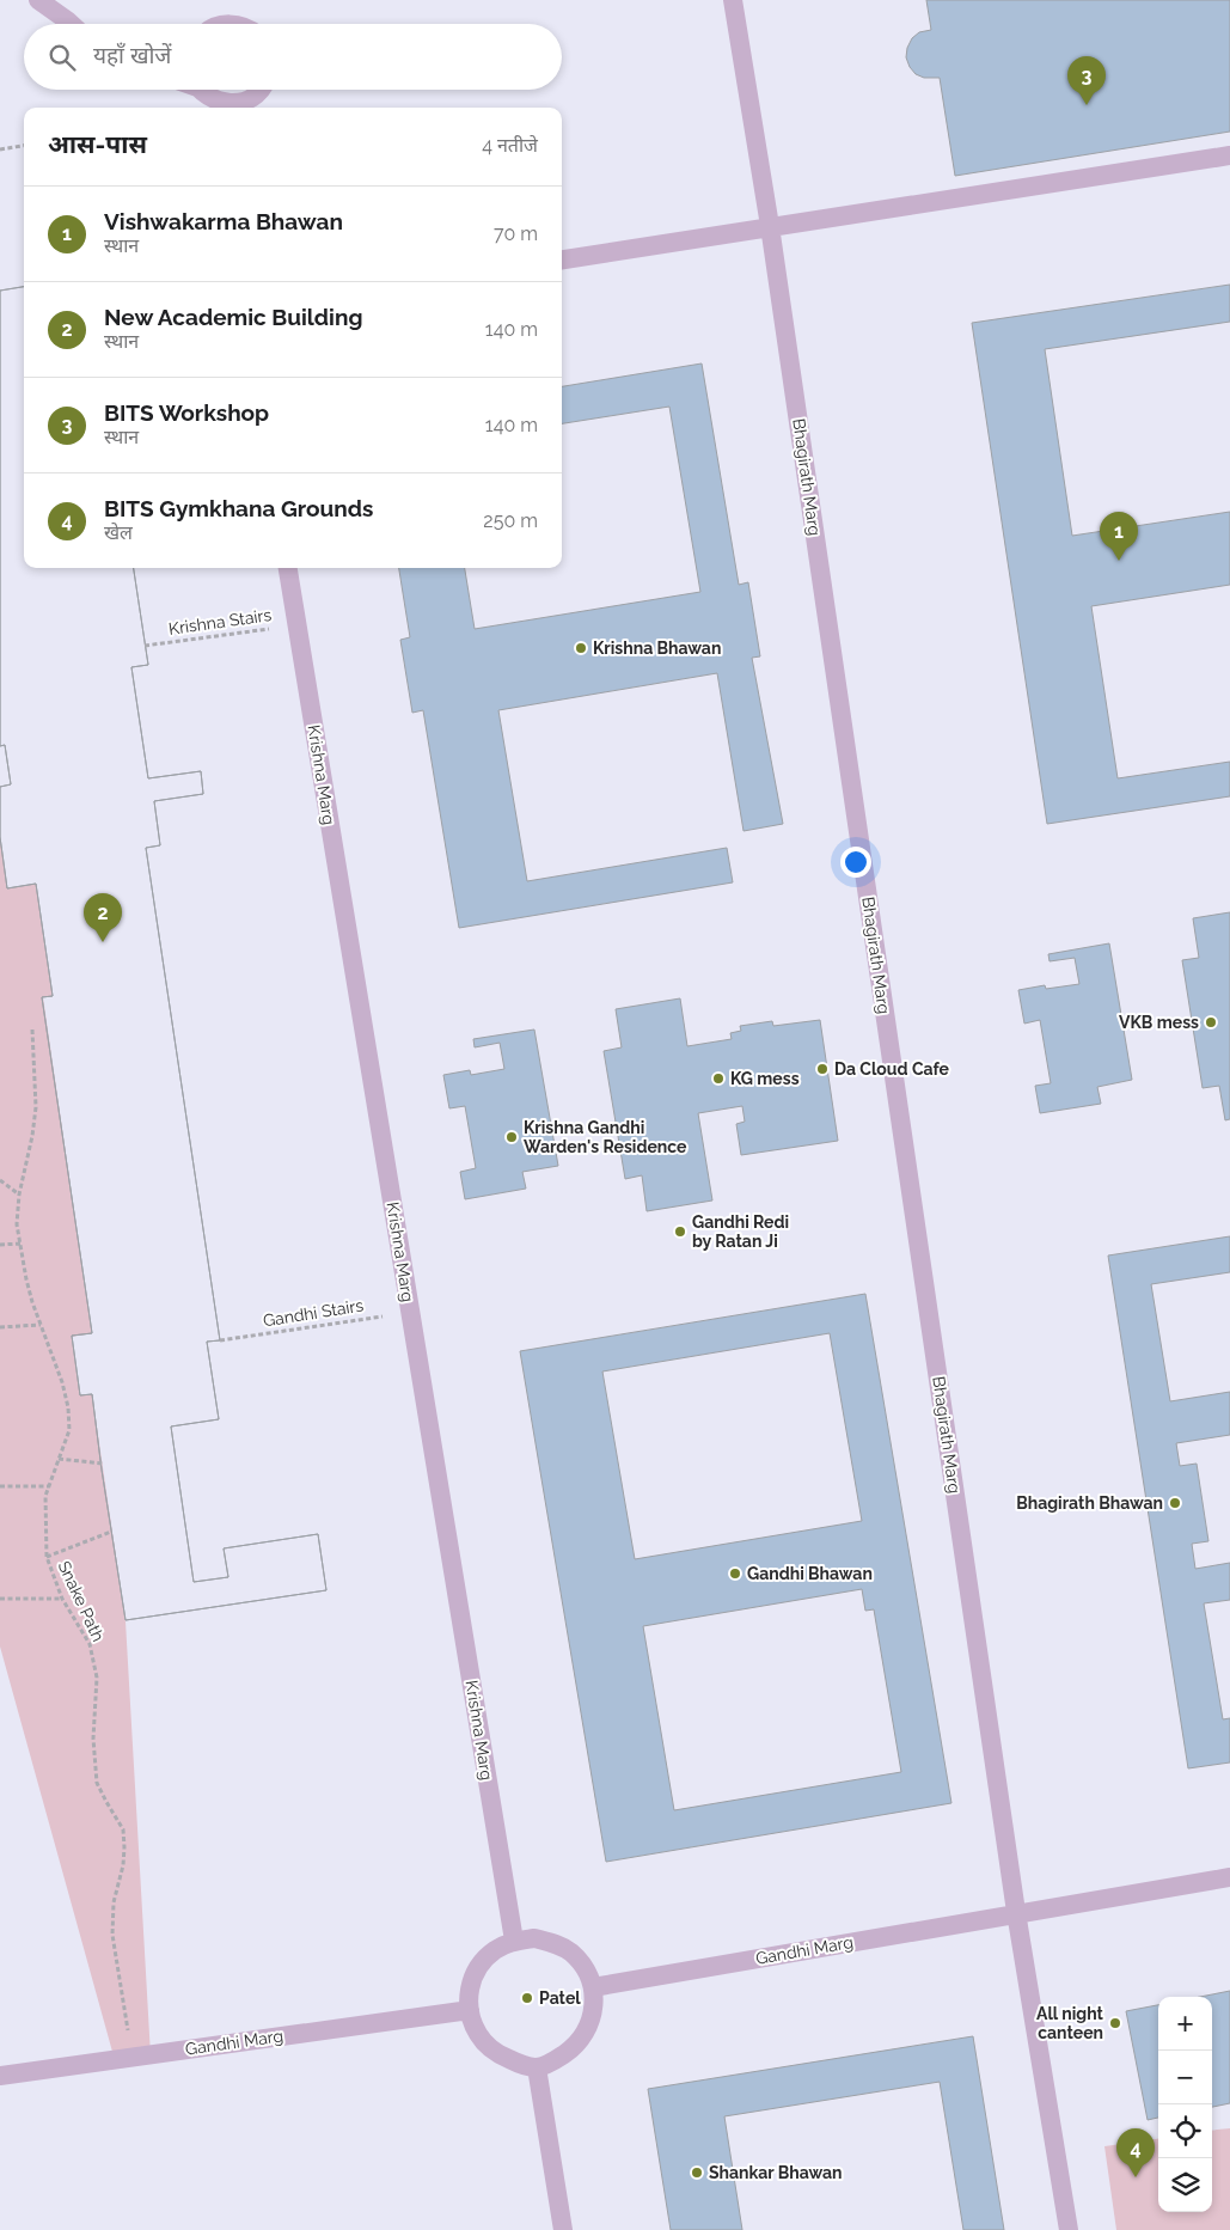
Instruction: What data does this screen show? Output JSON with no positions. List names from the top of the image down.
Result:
{
  "streets": {
    "lane": ["Bhagirath Marg", "Krishna Marg", "Gandhi Marg"],
    "path": ["Krishna Stairs", "Gandhi Stairs", "Snake Path"]
  },
  "crossings": [
    ["Bhagirath Marg", "Gandhi Marg"],
    ["Krishna Stairs", "Krishna Marg"],
    ["Krishna Marg", "Gandhi Stairs"],
    ["Krishna Marg", "Gandhi Marg"],
    ["Snake Path", "Gandhi Marg"]
  ],
  "places": [
    "Krishna Bhawan",
    "VKB mess",
    "Da Cloud Cafe",
    "KG mess",
    "Krishna Gandhi Warden's Residence",
    "Gandhi Redi by Ratan Ji",
    "Bhagirath Bhawan",
    "Gandhi Bhawan",
    "Patel",
    "All night canteen",
    "Shankar Bhawan"
  ],
  "page": {
    "search": "यहाँ खोजें",
    "pins": [
      "3",
      "1",
      "2",
      "4"
    ],
    "heading": ["आस-पास", "4 नतीजे"],
    "list": [
      {
        "mark": "1",
        "name": "Vishwakarma Bhawan",
        "note": "स्थान",
        "value": "70 m"
      },
      {
        "mark": "2",
        "name": "New Academic Building",
        "note": "स्थान",
        "value": "140 m"
      },
      {
        "mark": "3",
        "name": "BITS Workshop",
        "note": "स्थान",
        "value": "140 m"
      },
      {
        "mark": "4",
        "name": "BITS Gymkhana Grounds",
        "note": "खेल",
        "value": "250 m"
      }
    ],
    "map_buttons": ["+", "−"]
  }
}
